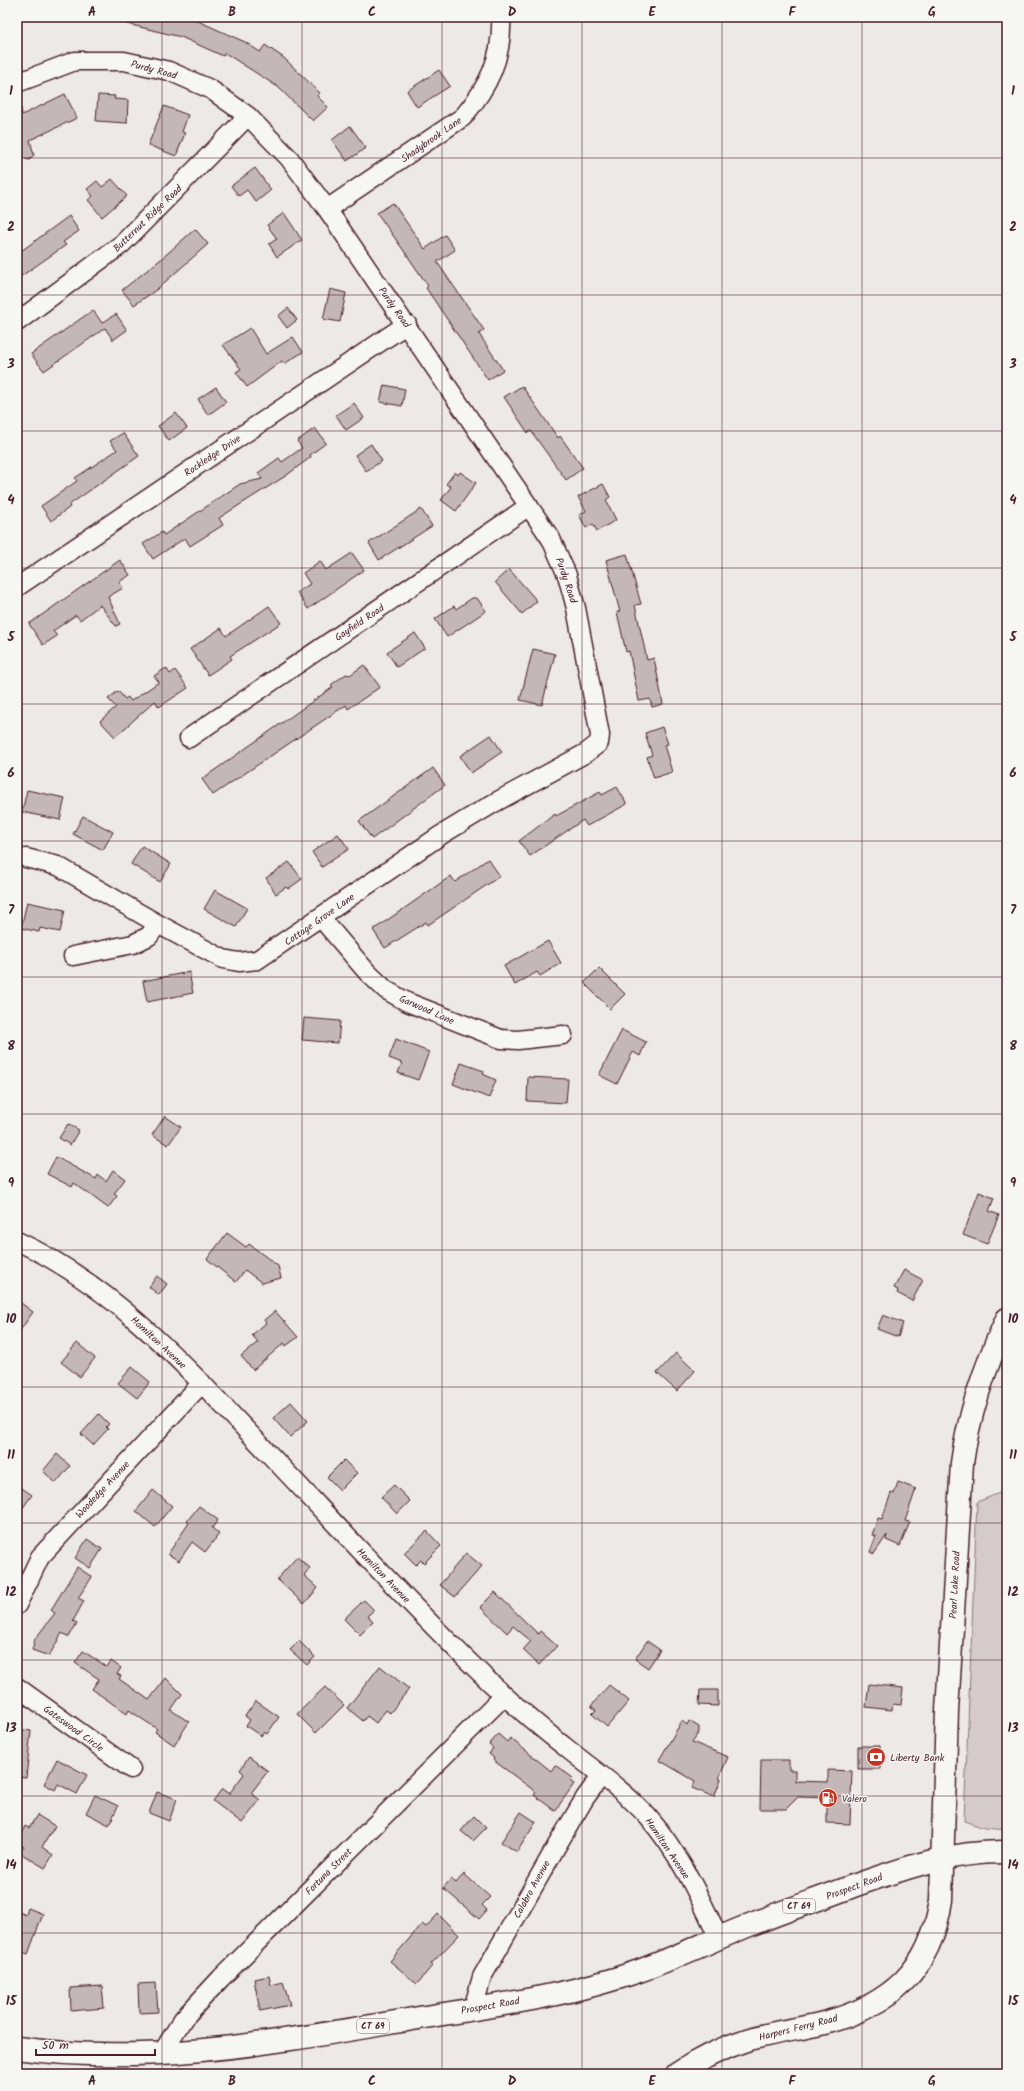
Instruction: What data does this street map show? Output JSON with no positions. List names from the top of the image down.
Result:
{
  "streets": {
    "main road": [
      "Pearl Lake Road",
      "Prospect Road",
      "CT 69",
      "Harpers Ferry Road"
    ],
    "street": [
      "Purdy Road",
      "Shadybrook Lane",
      "Butternut Ridge Road",
      "Rockledge Drive",
      "Gayfield Road",
      "Cottage Grove Lane",
      "Garwood Lane",
      "Hamilton Avenue",
      "Woodedge Avenue",
      "Gateswood Circle",
      "Fortuna Street",
      "Calabro Avenue"
    ]
  },
  "crossings": [
    ["Purdy Road", "Shadybrook Lane"],
    ["Purdy Road", "Butternut Ridge Road"],
    ["Purdy Road", "Rockledge Drive"],
    ["Purdy Road", "Gayfield Road"],
    ["Purdy Road", "Cottage Grove Lane"],
    ["Cottage Grove Lane", "Garwood Lane"],
    ["Hamilton Avenue", "Woodedge Avenue"],
    ["Hamilton Avenue", "Fortuna Street"],
    ["Hamilton Avenue", "Prospect Road"],
    ["Hamilton Avenue", "Calabro Avenue"],
    ["Pearl Lake Road", "Prospect Road"],
    ["Pearl Lake Road", "CT 69"],
    ["Pearl Lake Road", "Harpers Ferry Road"],
    ["Fortuna Street", "Prospect Road"],
    ["Prospect Road", "Calabro Avenue"],
    ["Prospect Road", "CT 69"],
    ["Prospect Road", "Harpers Ferry Road"],
    ["CT 69", "Harpers Ferry Road"]
  ],
  "places": {
    "bank": ["Liberty Bank"],
    "fuel station": ["Valero"]
  },
  "scale_bar": "50 m",
  "grid": {
    "columns": [
      "A",
      "B",
      "C",
      "D",
      "E",
      "F",
      "G"
    ],
    "rows": [
      "1",
      "2",
      "3",
      "4",
      "5",
      "6",
      "7",
      "8",
      "9",
      "10",
      "11",
      "12",
      "13",
      "14",
      "15"
    ]
  }
}
